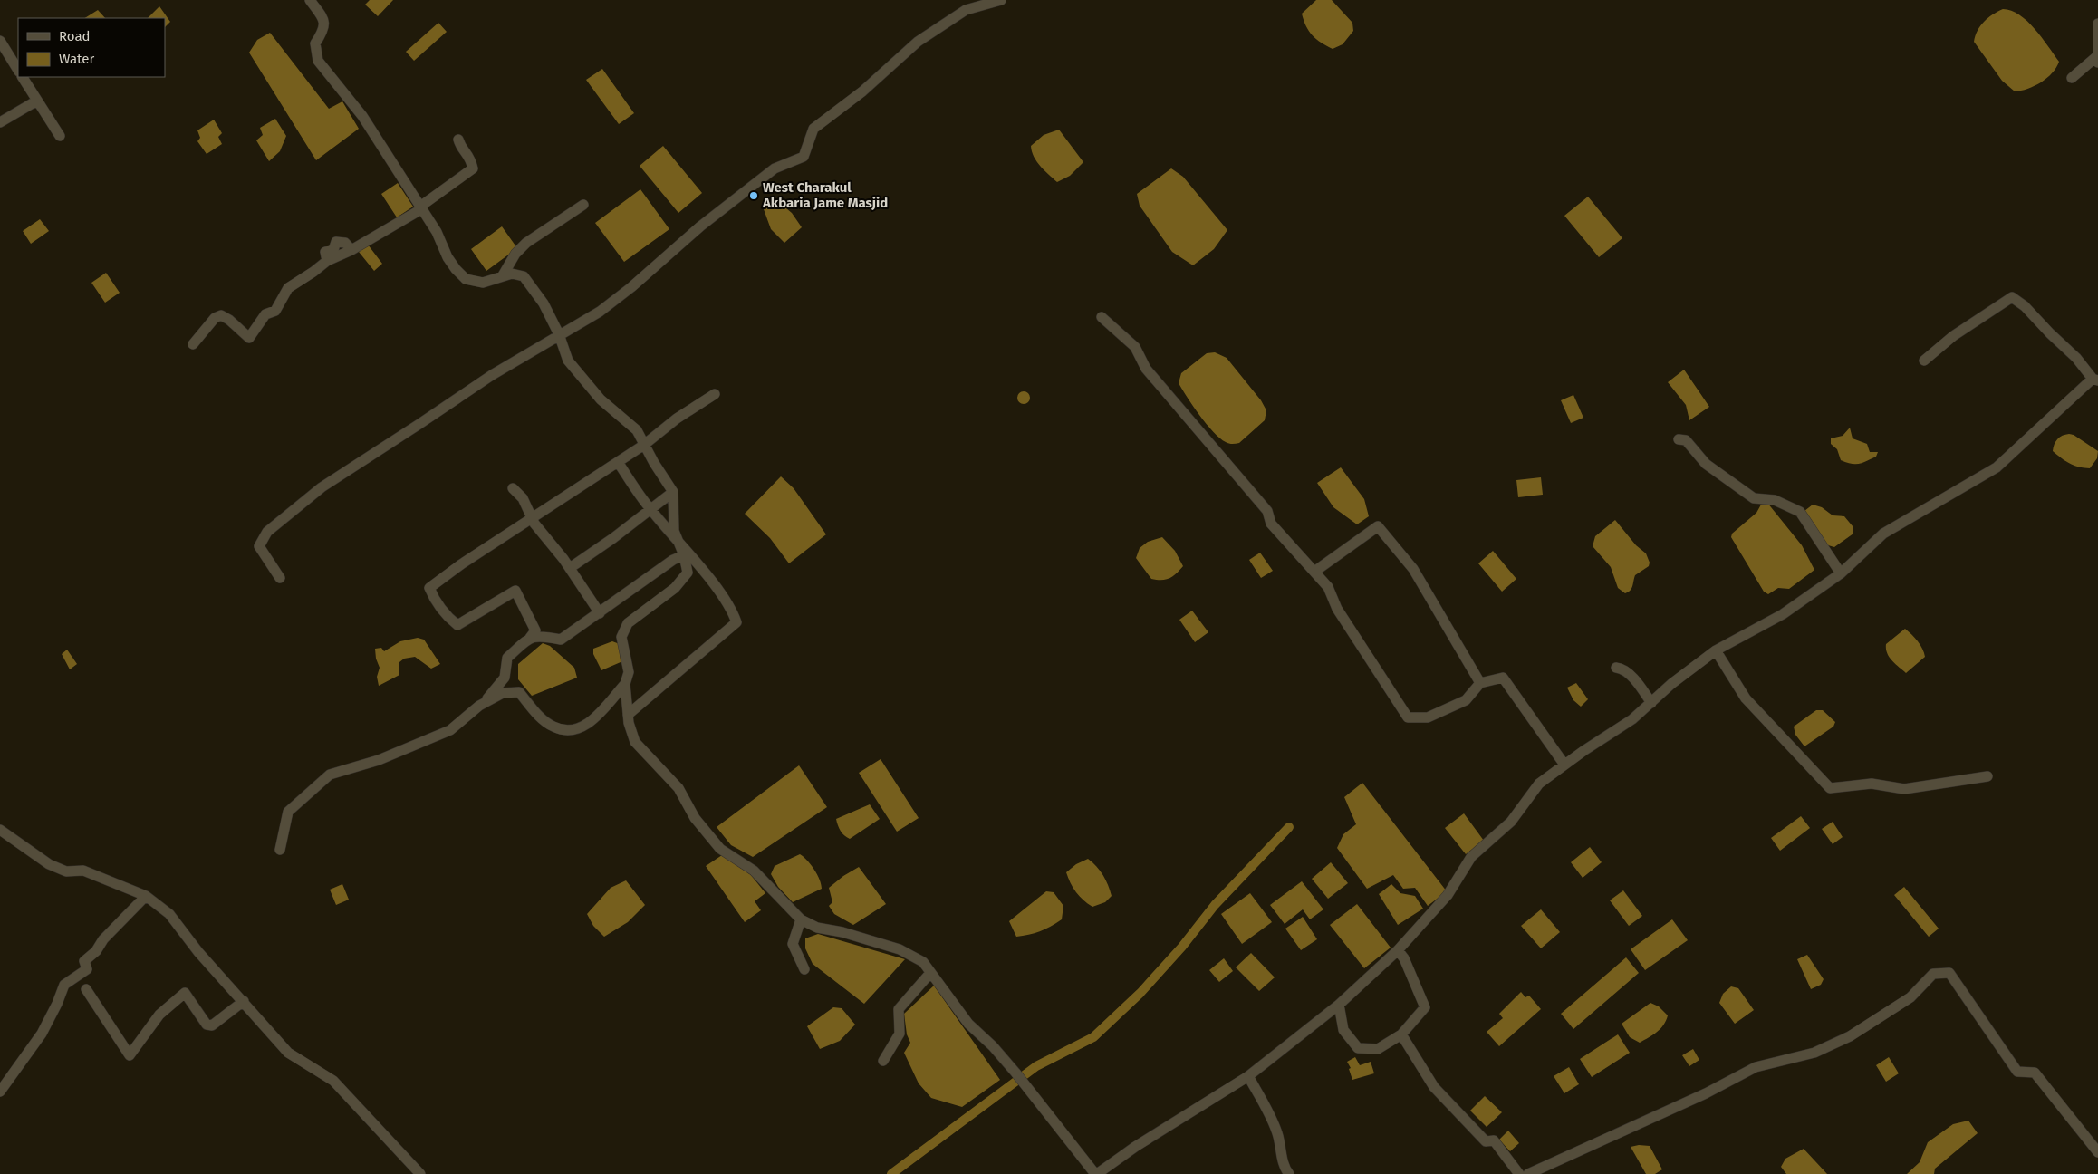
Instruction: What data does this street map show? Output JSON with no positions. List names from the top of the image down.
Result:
{
  "places": ["West Charakul Akbaria Jame Masjid"],
  "legend": ["Road", "Water"]
}
